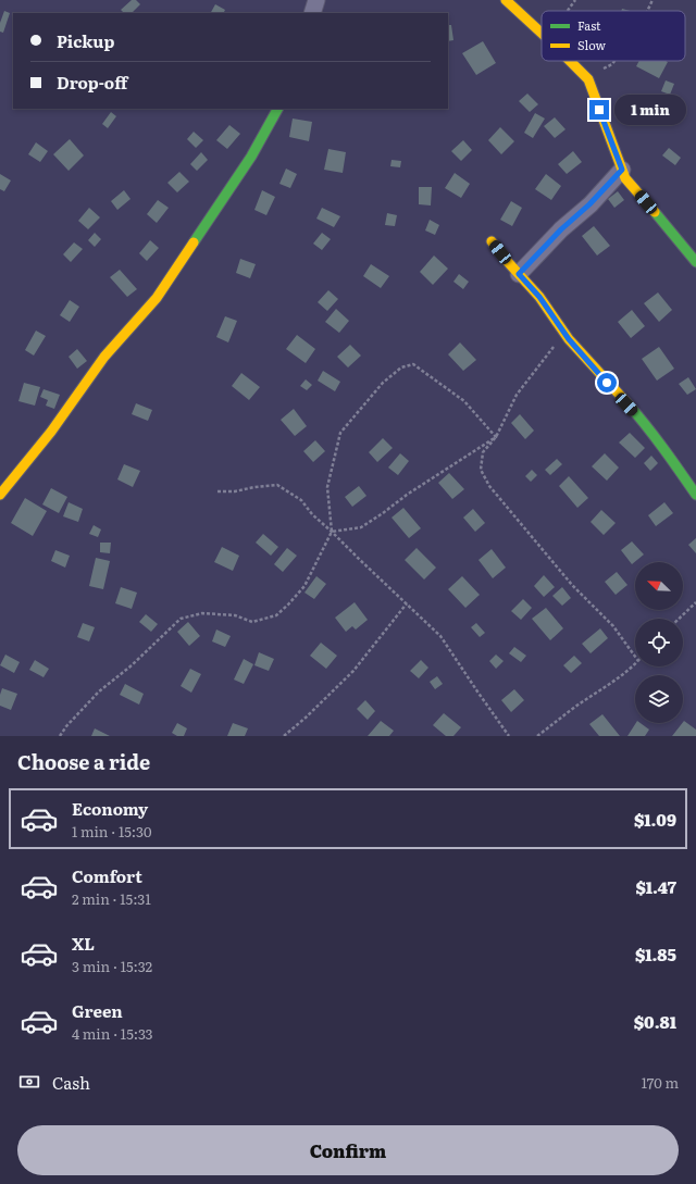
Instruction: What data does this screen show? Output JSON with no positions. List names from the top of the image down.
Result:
{
  "legend": ["Fast", "Slow"],
  "north": "top left",
  "page": {
    "banner": ["Pickup", "Drop-off"],
    "bubble": "1 min",
    "heading": "Choose a ride",
    "list": [
      {
        "name": "Economy",
        "note": "1 min · 15:30",
        "value": "$1.09"
      },
      {
        "name": "Comfort",
        "note": "2 min · 15:31",
        "value": "$1.47"
      },
      {
        "name": "XL",
        "note": "3 min · 15:32",
        "value": "$1.85"
      },
      {
        "name": "Green",
        "note": "4 min · 15:33",
        "value": "$0.81"
      }
    ],
    "pay": ["Cash", "170 m"],
    "buttons": "Confirm"
  }
}
